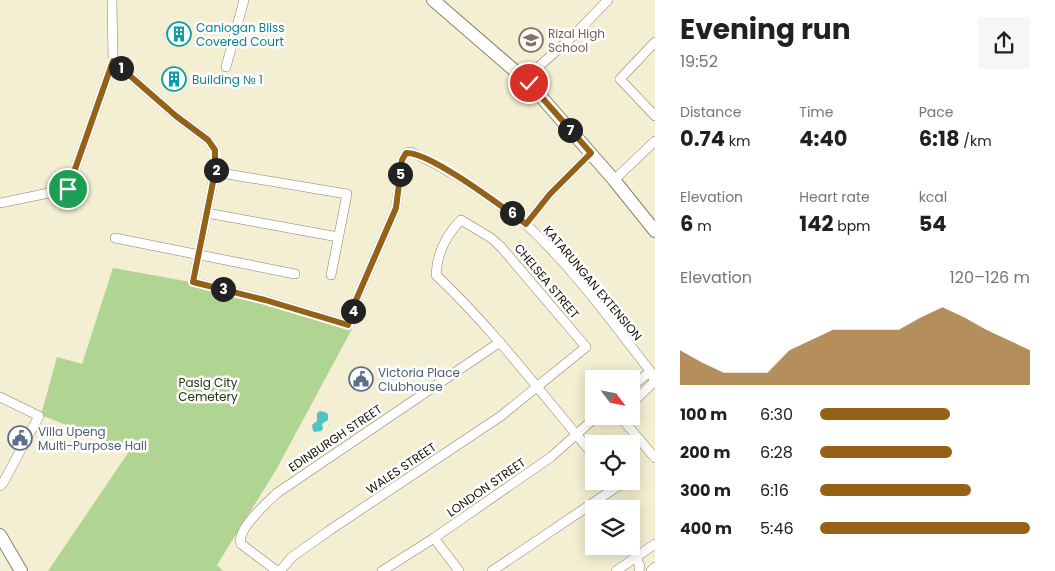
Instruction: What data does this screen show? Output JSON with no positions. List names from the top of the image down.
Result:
{
  "streets": {
    "street": [
      "CHELSEA STREET",
      "KATARUNGAN EXTENSION",
      "EDINBURGH STREET",
      "WALES STREET",
      "LONDON STREET"
    ]
  },
  "crossings": [
    ["CHELSEA STREET", "EDINBURGH STREET"],
    ["CHELSEA STREET", "WALES STREET"],
    ["EDINBURGH STREET", "WALES STREET"]
  ],
  "parks": ["Pasig City Cemetery"],
  "places": {
    "building": ["Caniogan Bliss Covered Court", "Building № 1"],
    "school or university": ["Rizal High School"],
    "public building": ["Victoria Place Clubhouse", "Villa Upeng Multi-Purpose Hall"]
  },
  "north": "bottom right",
  "page": {
    "heading": ["Evening run", "19:52"],
    "pins": [
      "1",
      "7",
      "2",
      "5",
      "6",
      "3",
      "4"
    ],
    "stats": [
      ["Distance", "0.74 km"],
      ["Time", "4:40"],
      ["Pace", "6:18 /km"],
      ["Elevation", "6 m"],
      ["Heart rate", "142 bpm"],
      ["kcal", "54"]
    ],
    "chart": ["Elevation", "120–126 m"],
    "list": [
      {
        "name": "100 m",
        "note": "6:30"
      },
      {
        "name": "200 m",
        "note": "6:28"
      },
      {
        "name": "300 m",
        "note": "6:16"
      },
      {
        "name": "400 m",
        "note": "5:46"
      }
    ]
  }
}
